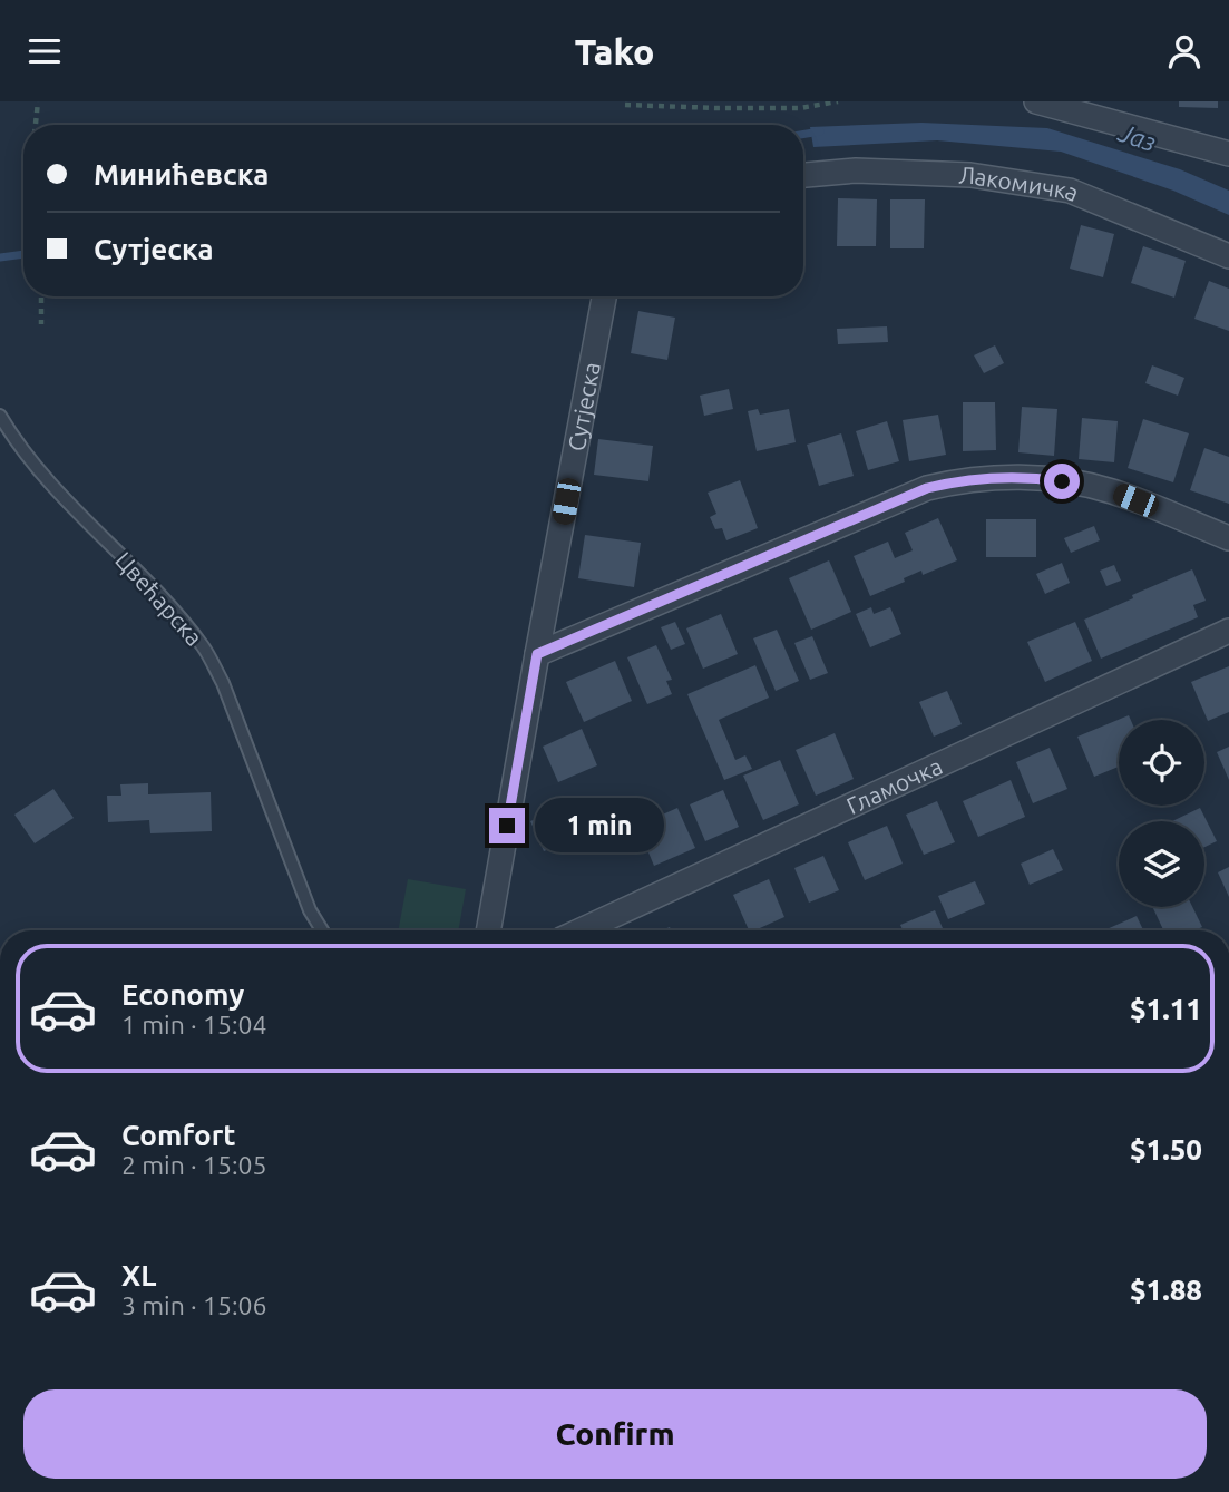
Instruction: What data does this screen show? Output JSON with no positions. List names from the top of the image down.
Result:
{
  "streets": {
    "street": ["Лакомичка", "Сутјеска", "Гламочка"],
    "lane": ["Цвећарска"]
  },
  "water": ["Јаз"],
  "page": {
    "header": "Tako",
    "banner": ["Минићевска", "Сутјеска"],
    "bubble": "1 min",
    "list": [
      {
        "name": "Economy",
        "note": "1 min · 15:04",
        "value": "$1.11"
      },
      {
        "name": "Comfort",
        "note": "2 min · 15:05",
        "value": "$1.50"
      },
      {
        "name": "XL",
        "note": "3 min · 15:06",
        "value": "$1.88"
      }
    ],
    "buttons": "Confirm"
  }
}
